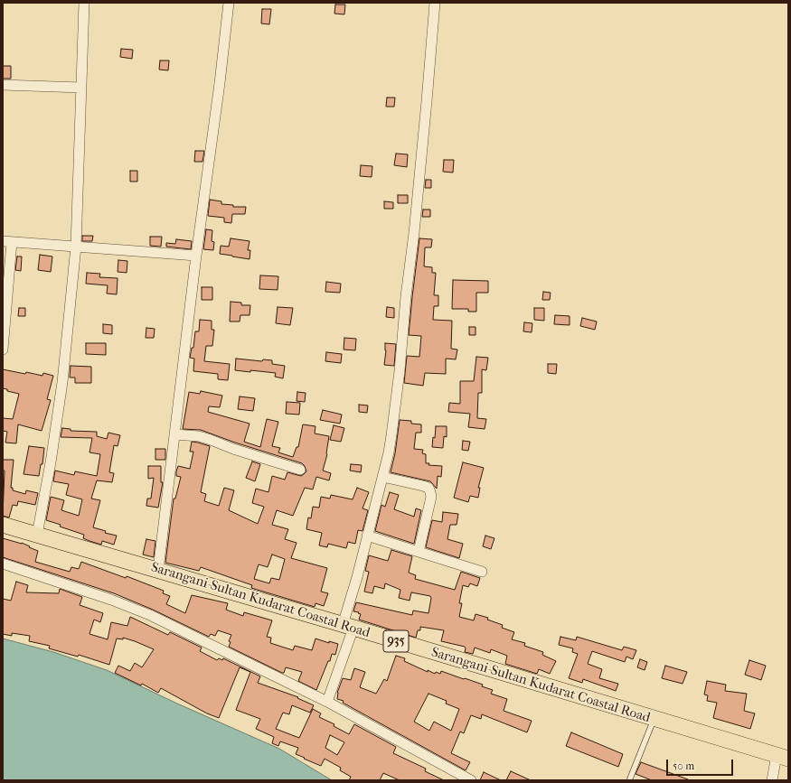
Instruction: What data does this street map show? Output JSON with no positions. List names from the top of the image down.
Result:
{
  "streets": {
    "main road": ["Sarangani-Sultan Kudarat Coastal Road", "935"]
  },
  "scale_bar": "50 m"
}
